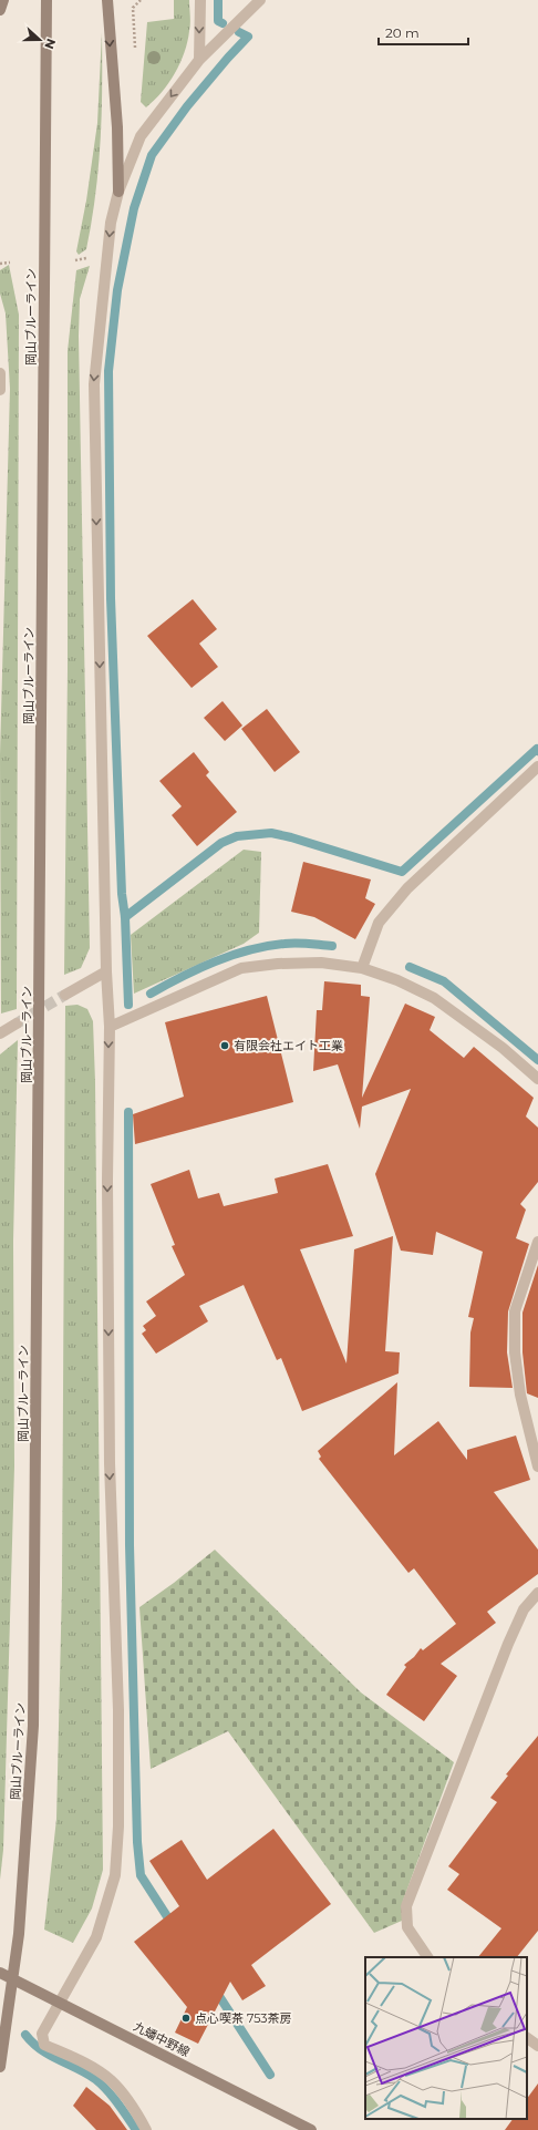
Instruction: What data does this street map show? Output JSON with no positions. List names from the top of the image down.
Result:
{
  "streets": {
    "main road": ["岡山ブルーライン", "九蟠中野線"]
  },
  "places": ["有限会社エイト工業", "点心喫茶 753茶房"],
  "scale_bar": "20 m",
  "north": "right"
}
